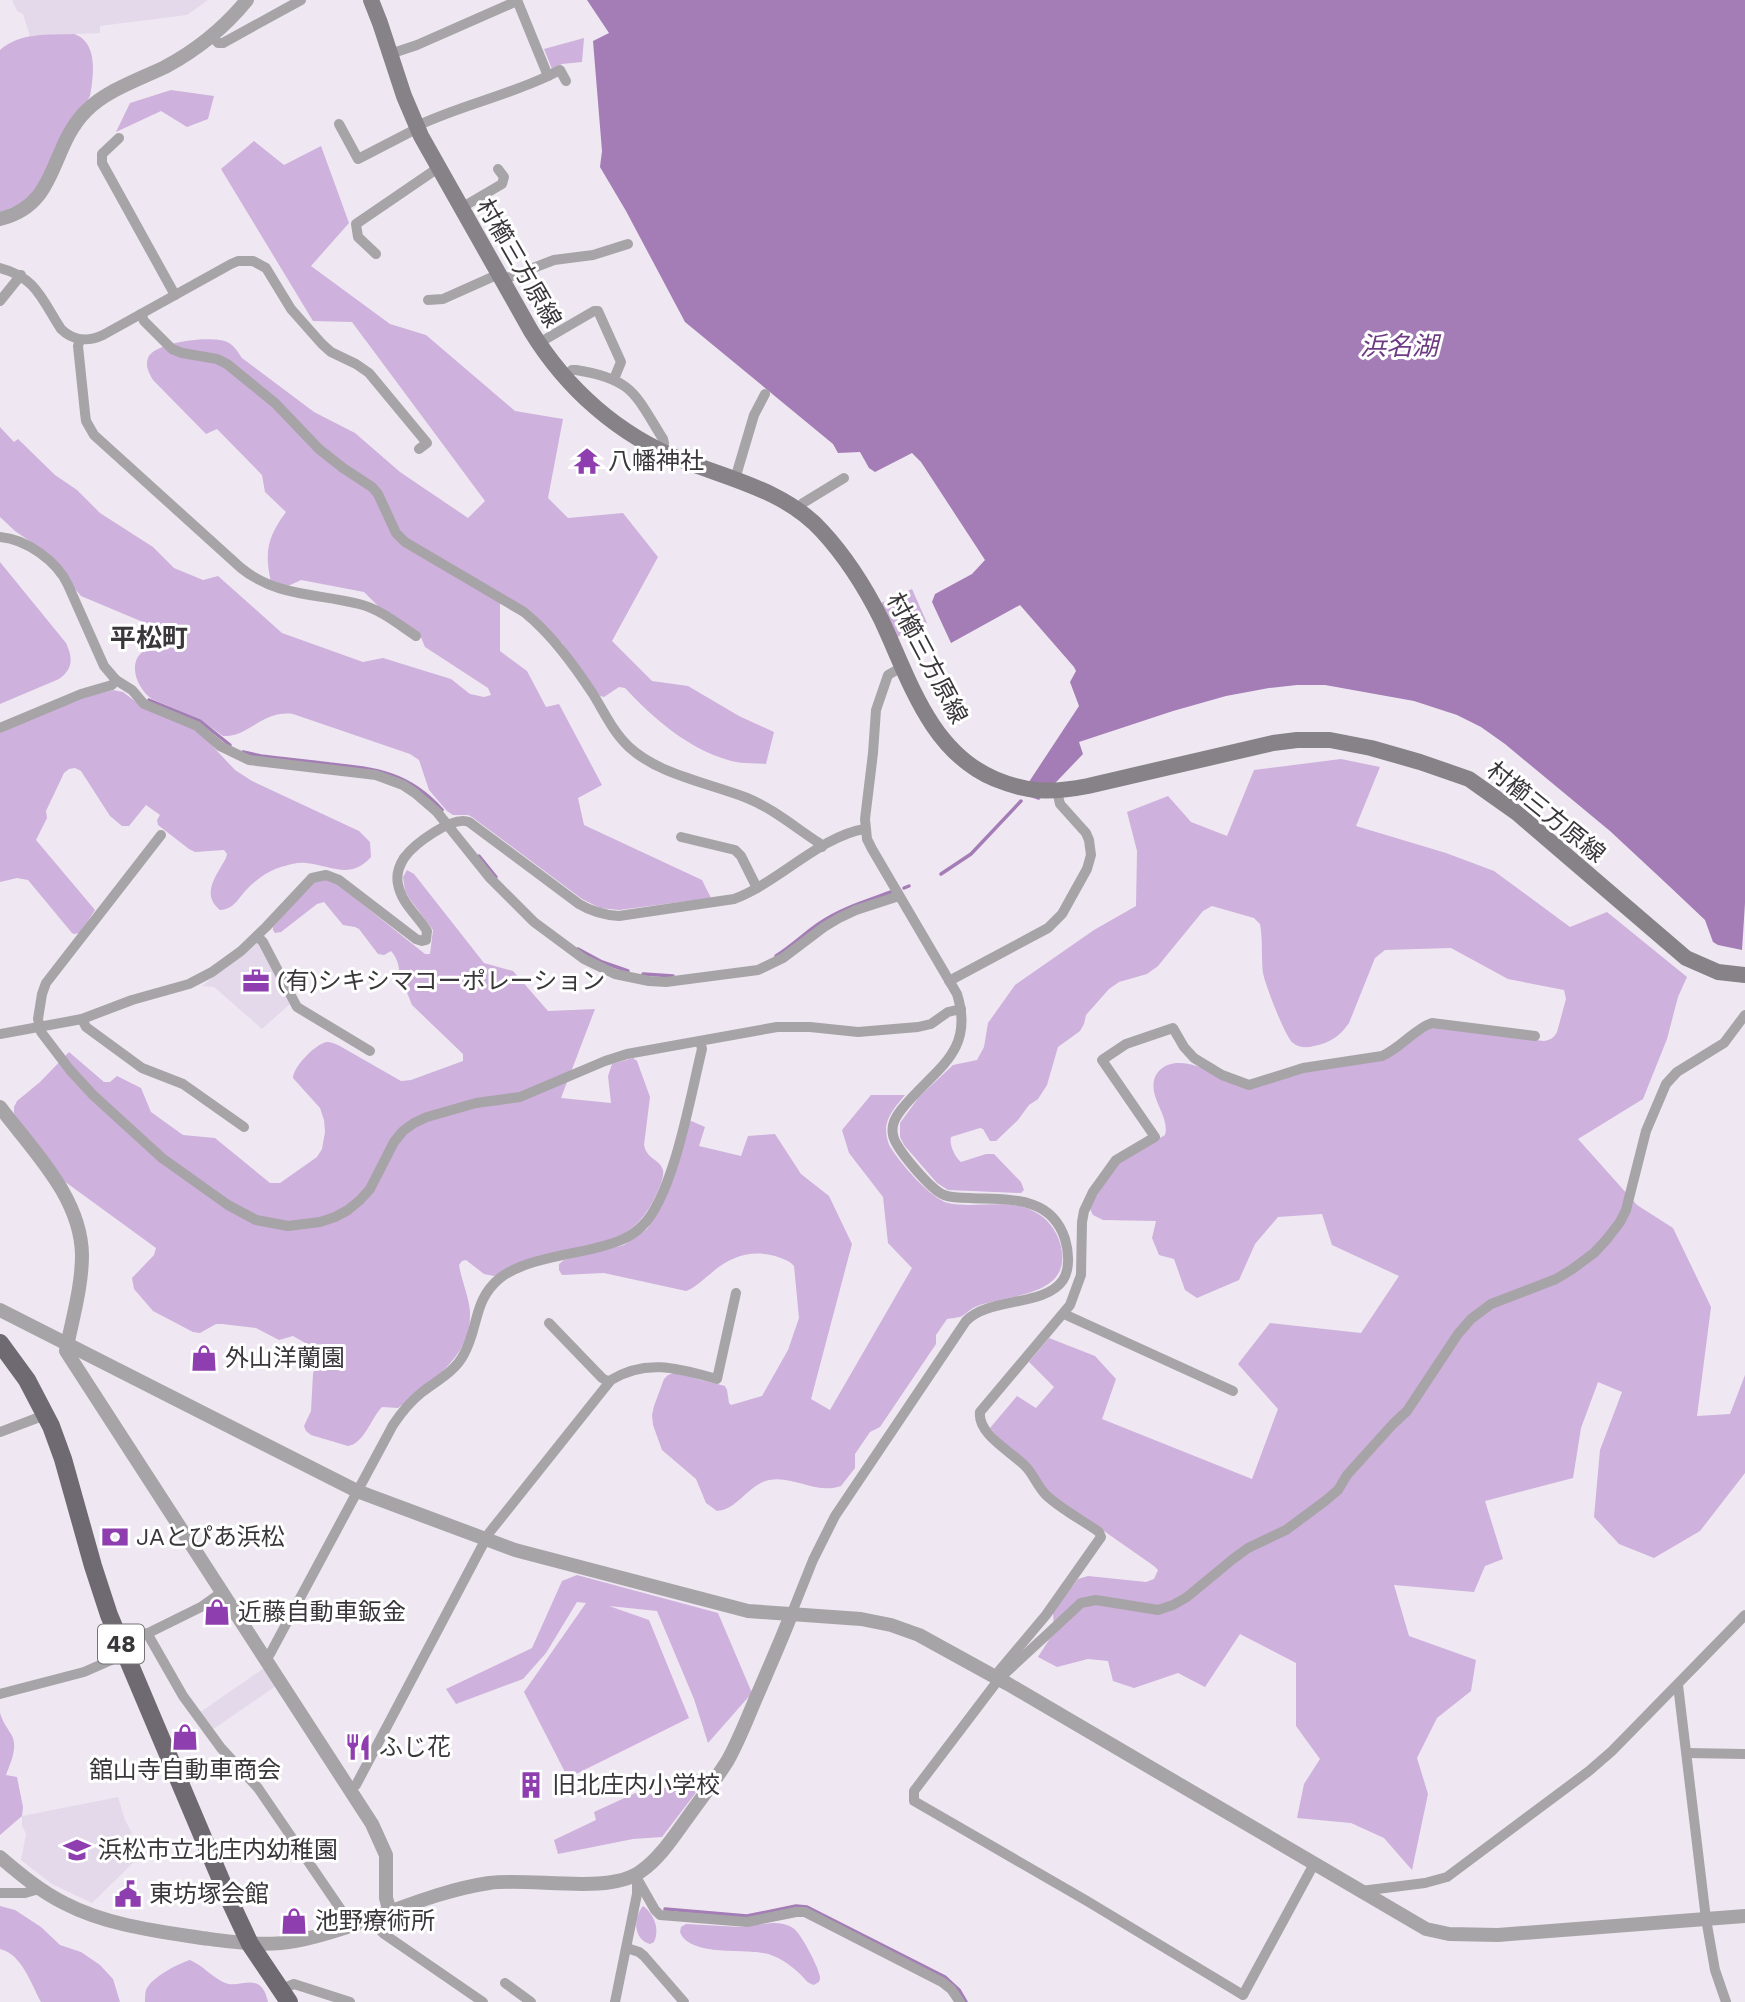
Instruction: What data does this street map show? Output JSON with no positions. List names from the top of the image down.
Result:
{
  "streets": {
    "main road": ["村櫛三方原線", "48"]
  },
  "districts": ["平松町"],
  "water": ["浜名湖"],
  "places": {
    "temple": ["八幡神社"],
    "office": ["(有)シキシマコーポレーション"],
    "shop": [
      "外山洋蘭園",
      "近藤自動車鈑金",
      "舘山寺自動車商会",
      "池野療術所"
    ],
    "bank": ["JAとぴあ浜松"],
    "restaurant": ["ふじ花"],
    "building": ["旧北庄内小学校"],
    "school or university": ["浜松市立北庄内幼稚園"],
    "public building": ["東坊塚会館"]
  }
}
